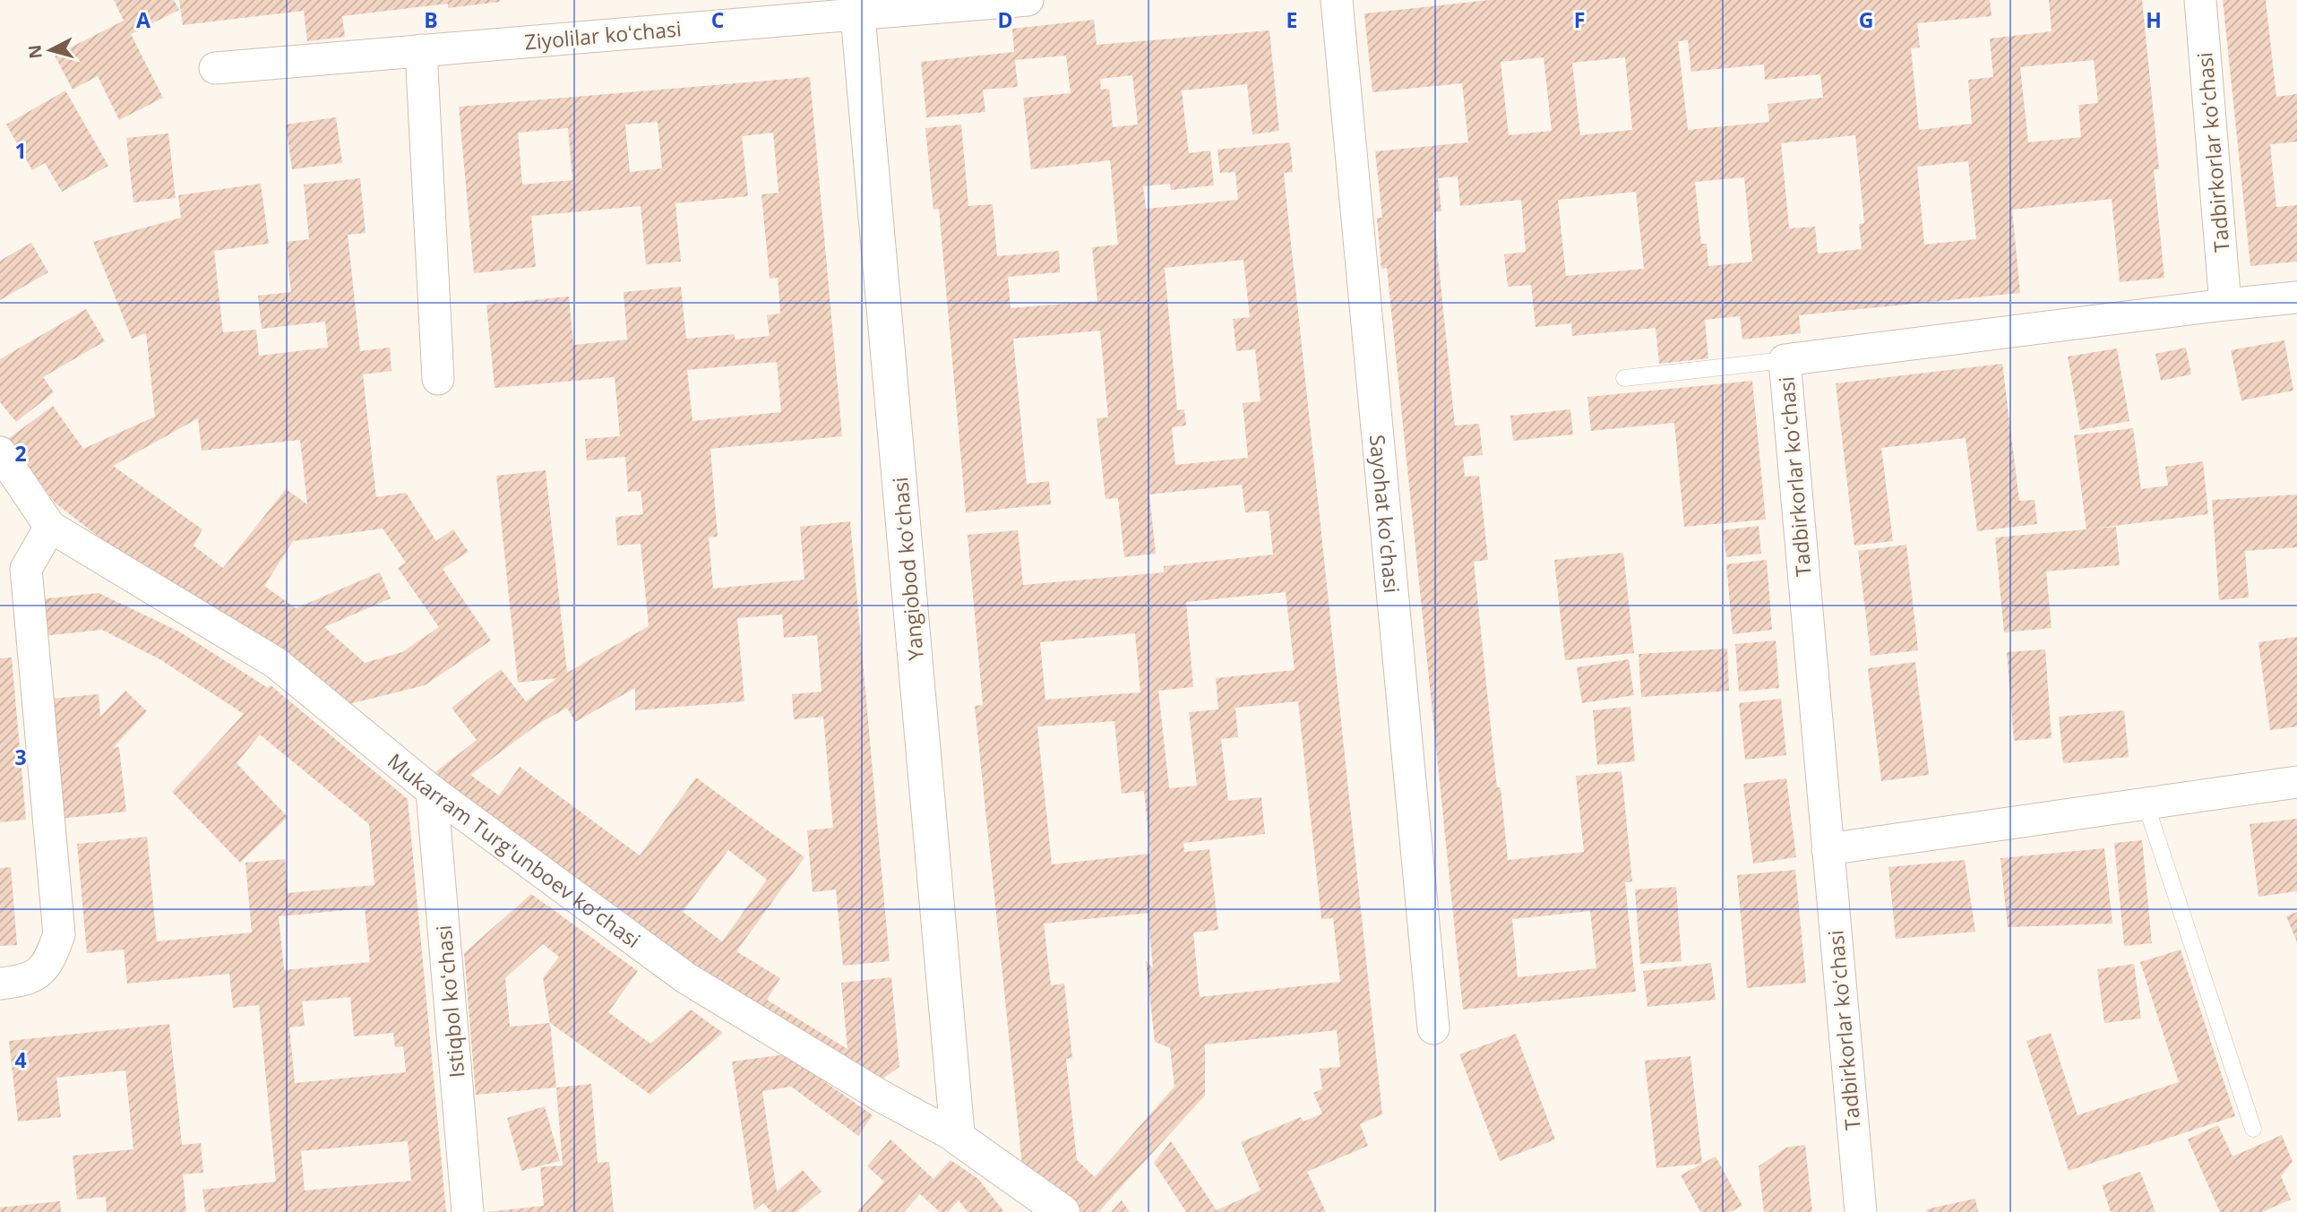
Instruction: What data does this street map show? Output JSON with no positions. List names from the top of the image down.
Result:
{
  "streets": {
    "street": [
      "Ziyolilar koʻchasi",
      "Tadbirkorlar koʻchasi",
      "Sayohat ko'chasi",
      "Yangiobod koʻchasi",
      "Mukarram Turg'unboev ko'chasi",
      "Istiqbol koʻchasi"
    ]
  },
  "crossings": [
    ["Ziyolilar koʻchasi", "Yangiobod koʻchasi"],
    ["Yangiobod koʻchasi", "Mukarram Turg'unboev ko'chasi"],
    ["Mukarram Turg'unboev ko'chasi", "Istiqbol koʻchasi"]
  ],
  "north": "left",
  "grid": {
    "columns": [
      "A",
      "B",
      "C",
      "D",
      "E",
      "F",
      "G",
      "H"
    ],
    "rows": [
      "1",
      "2",
      "3",
      "4"
    ]
  }
}
